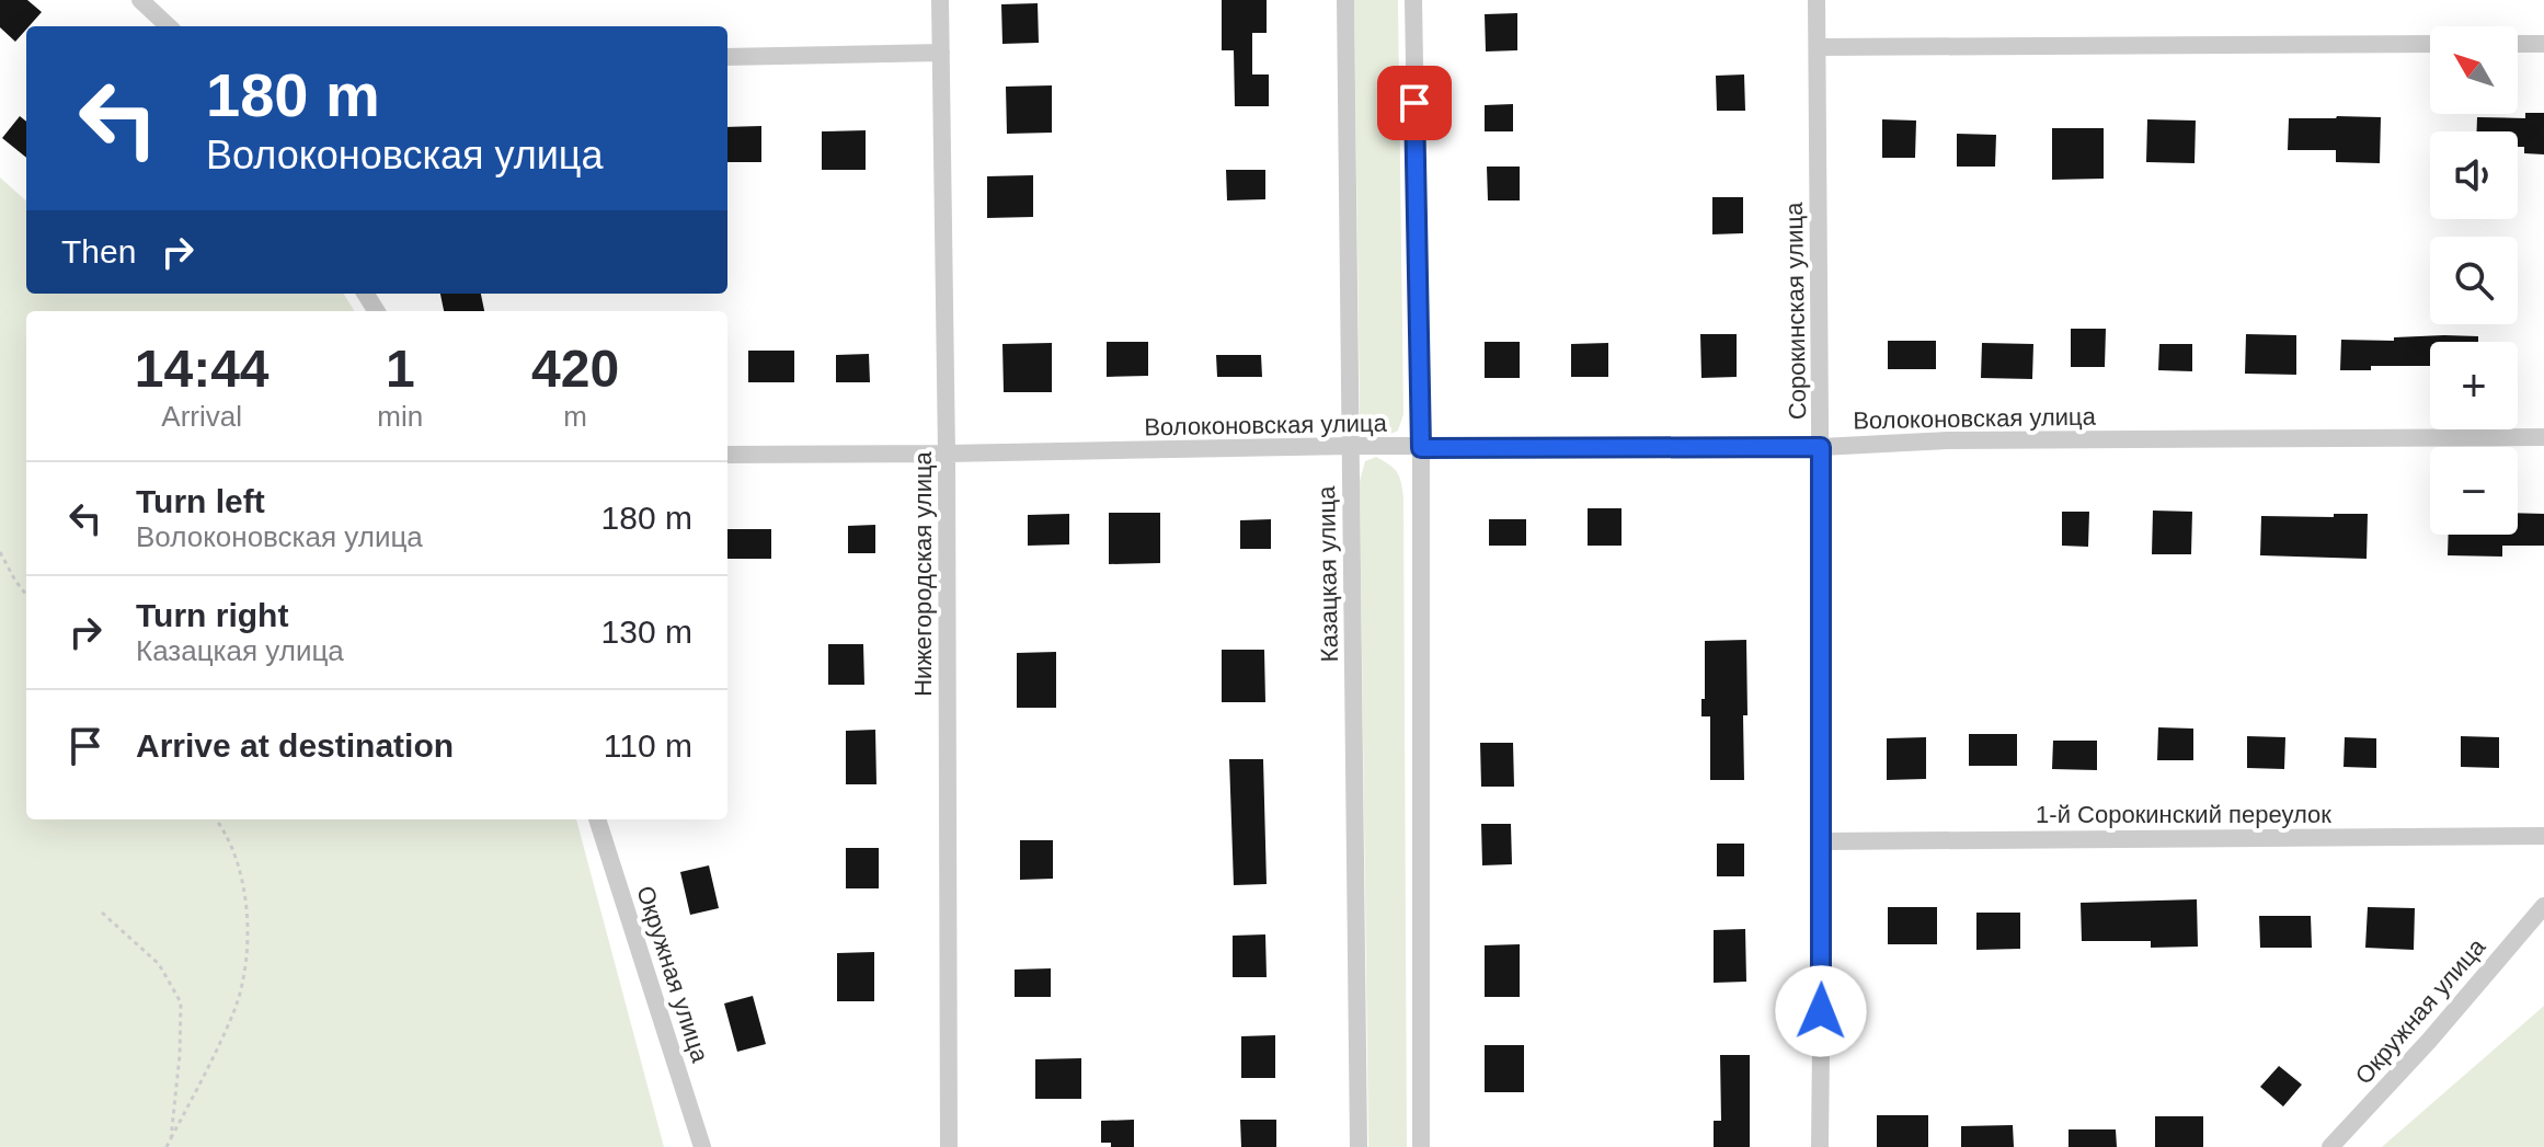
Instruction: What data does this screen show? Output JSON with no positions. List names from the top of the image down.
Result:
{
  "streets": {
    "street": [
      "Сорокинская улица",
      "Волоконовская улица",
      "Нижегородская улица",
      "Казацкая улица",
      "1-й Сорокинский переулок",
      "Окружная улица"
    ]
  },
  "crossings": [
    ["Сорокинская улица", "Волоконовская улица"],
    ["Сорокинская улица", "1-й Сорокинский переулок"],
    ["Волоконовская улица", "Нижегородская улица"],
    ["Волоконовская улица", "Казацкая улица"]
  ],
  "north": "top left",
  "page": {
    "map_buttons": ["+", "−"],
    "turn": ["180 m", "Волоконовская улица"],
    "then": "Then",
    "eta": [
      "14:44",
      "Arrival",
      "1",
      "min",
      "420",
      "m"
    ],
    "list": [
      {
        "name": "Turn left",
        "note": "Волоконовская улица",
        "value": "180 m"
      },
      {
        "name": "Turn right",
        "note": "Казацкая улица",
        "value": "130 m"
      },
      {
        "name": "Arrive at destination",
        "value": "110 m"
      }
    ]
  }
}
